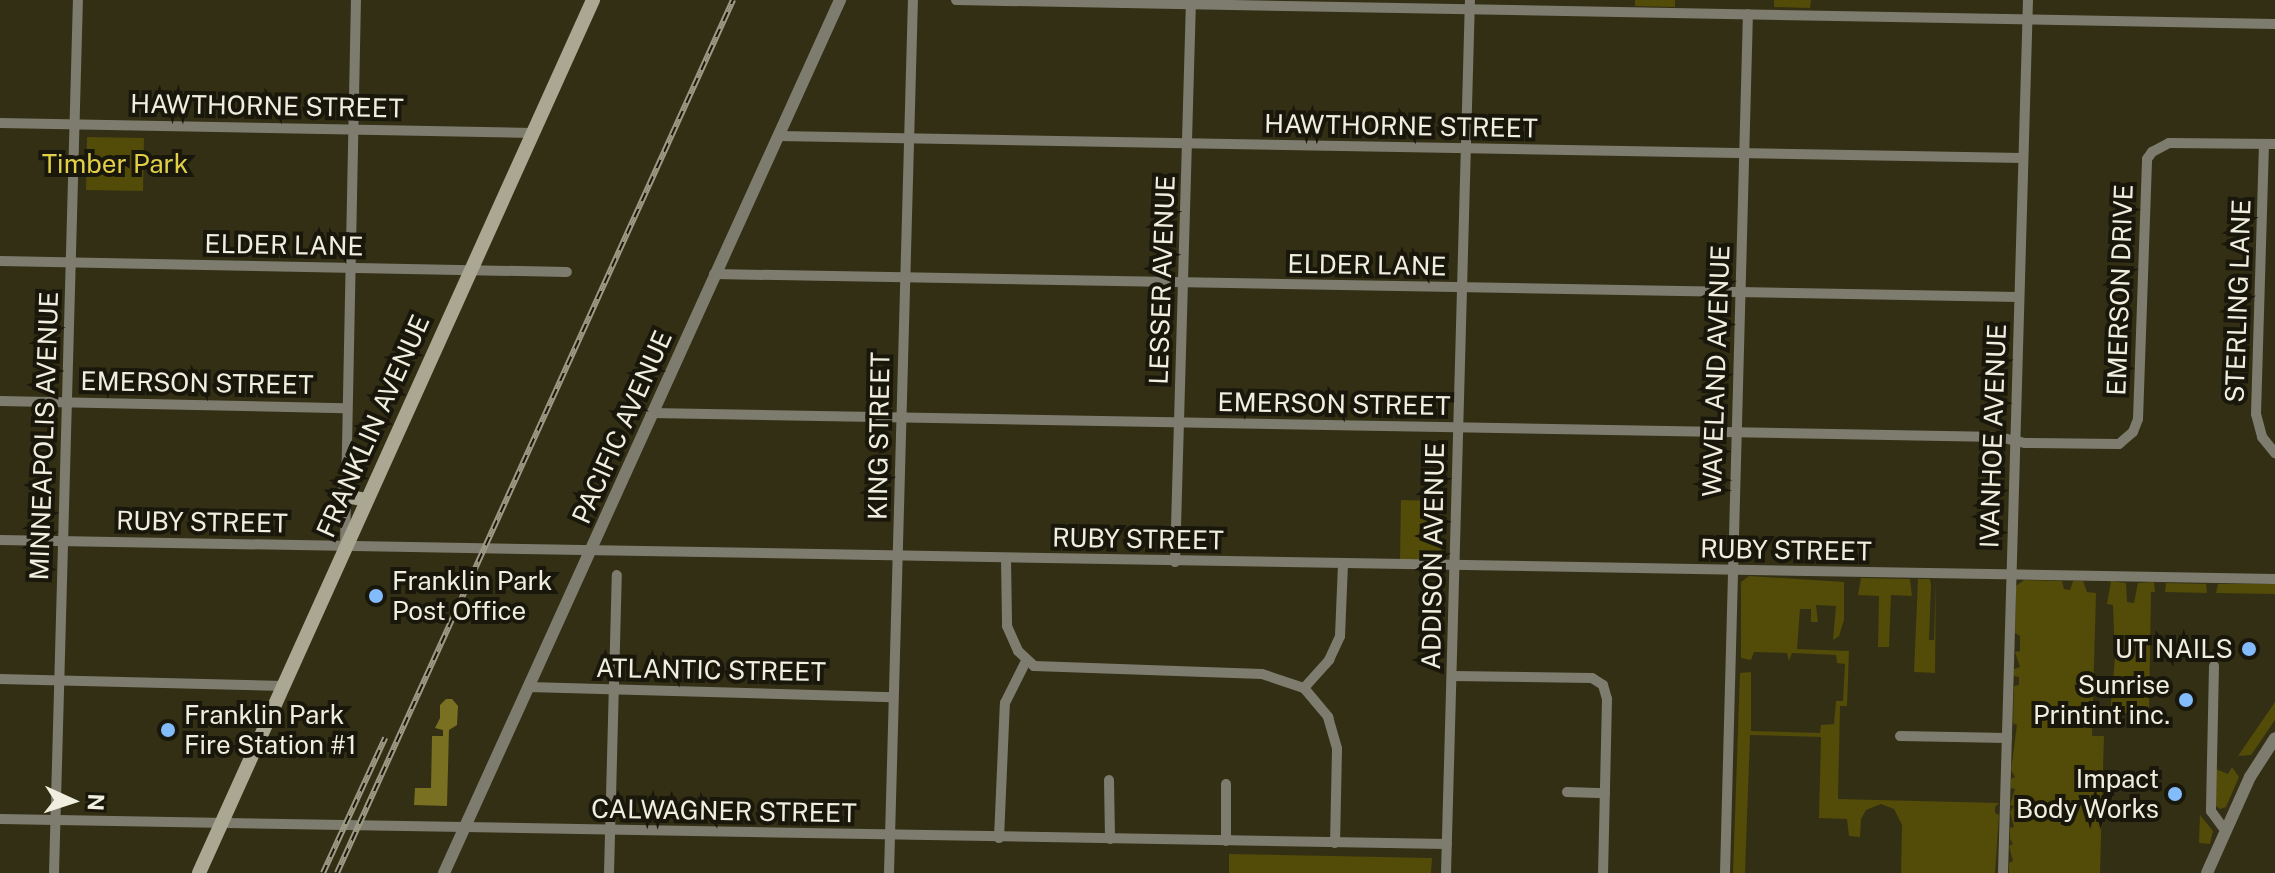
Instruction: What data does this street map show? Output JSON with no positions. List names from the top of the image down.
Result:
{
  "streets": {
    "main road": ["FRANKLIN AVENUE"],
    "street": [
      "HAWTHORNE STREET",
      "ELDER LANE",
      "LESSER AVENUE",
      "EMERSON DRIVE",
      "STERLING LANE",
      "WAVELAND AVENUE",
      "EMERSON STREET",
      "PACIFIC AVENUE",
      "MINNEAPOLIS AVENUE",
      "KING STREET",
      "IVANHOE AVENUE",
      "RUBY STREET",
      "ADDISON AVENUE",
      "ATLANTIC STREET",
      "CALWAGNER STREET"
    ]
  },
  "crossings": [
    ["HAWTHORNE STREET", "LESSER AVENUE"],
    ["HAWTHORNE STREET", "WAVELAND AVENUE"],
    ["HAWTHORNE STREET", "FRANKLIN AVENUE"],
    ["HAWTHORNE STREET", "PACIFIC AVENUE"],
    ["HAWTHORNE STREET", "MINNEAPOLIS AVENUE"],
    ["HAWTHORNE STREET", "KING STREET"],
    ["HAWTHORNE STREET", "IVANHOE AVENUE"],
    ["HAWTHORNE STREET", "ADDISON AVENUE"],
    ["ELDER LANE", "LESSER AVENUE"],
    ["ELDER LANE", "WAVELAND AVENUE"],
    ["ELDER LANE", "FRANKLIN AVENUE"],
    ["ELDER LANE", "PACIFIC AVENUE"],
    ["ELDER LANE", "MINNEAPOLIS AVENUE"],
    ["ELDER LANE", "KING STREET"],
    ["ELDER LANE", "IVANHOE AVENUE"],
    ["ELDER LANE", "ADDISON AVENUE"],
    ["LESSER AVENUE", "EMERSON STREET"],
    ["LESSER AVENUE", "RUBY STREET"],
    ["EMERSON DRIVE", "STERLING LANE"],
    ["EMERSON DRIVE", "EMERSON STREET"],
    ["EMERSON DRIVE", "IVANHOE AVENUE"],
    ["WAVELAND AVENUE", "EMERSON STREET"],
    ["WAVELAND AVENUE", "RUBY STREET"],
    ["EMERSON STREET", "PACIFIC AVENUE"],
    ["EMERSON STREET", "MINNEAPOLIS AVENUE"],
    ["EMERSON STREET", "KING STREET"],
    ["EMERSON STREET", "IVANHOE AVENUE"],
    ["EMERSON STREET", "ADDISON AVENUE"],
    ["FRANKLIN AVENUE", "RUBY STREET"],
    ["FRANKLIN AVENUE", "CALWAGNER STREET"],
    ["PACIFIC AVENUE", "RUBY STREET"],
    ["PACIFIC AVENUE", "ATLANTIC STREET"],
    ["PACIFIC AVENUE", "CALWAGNER STREET"],
    ["MINNEAPOLIS AVENUE", "RUBY STREET"],
    ["MINNEAPOLIS AVENUE", "CALWAGNER STREET"],
    ["KING STREET", "RUBY STREET"],
    ["KING STREET", "ATLANTIC STREET"],
    ["KING STREET", "CALWAGNER STREET"],
    ["IVANHOE AVENUE", "RUBY STREET"],
    ["RUBY STREET", "ADDISON AVENUE"],
    ["ADDISON AVENUE", "CALWAGNER STREET"]
  ],
  "parks": ["Timber Park"],
  "places": [
    "Franklin Park Post Office",
    "UT NAILS",
    "Sunrise Printint inc.",
    "Franklin Park Fire Station #1",
    "Impact Body Works"
  ],
  "north": "right"
}
